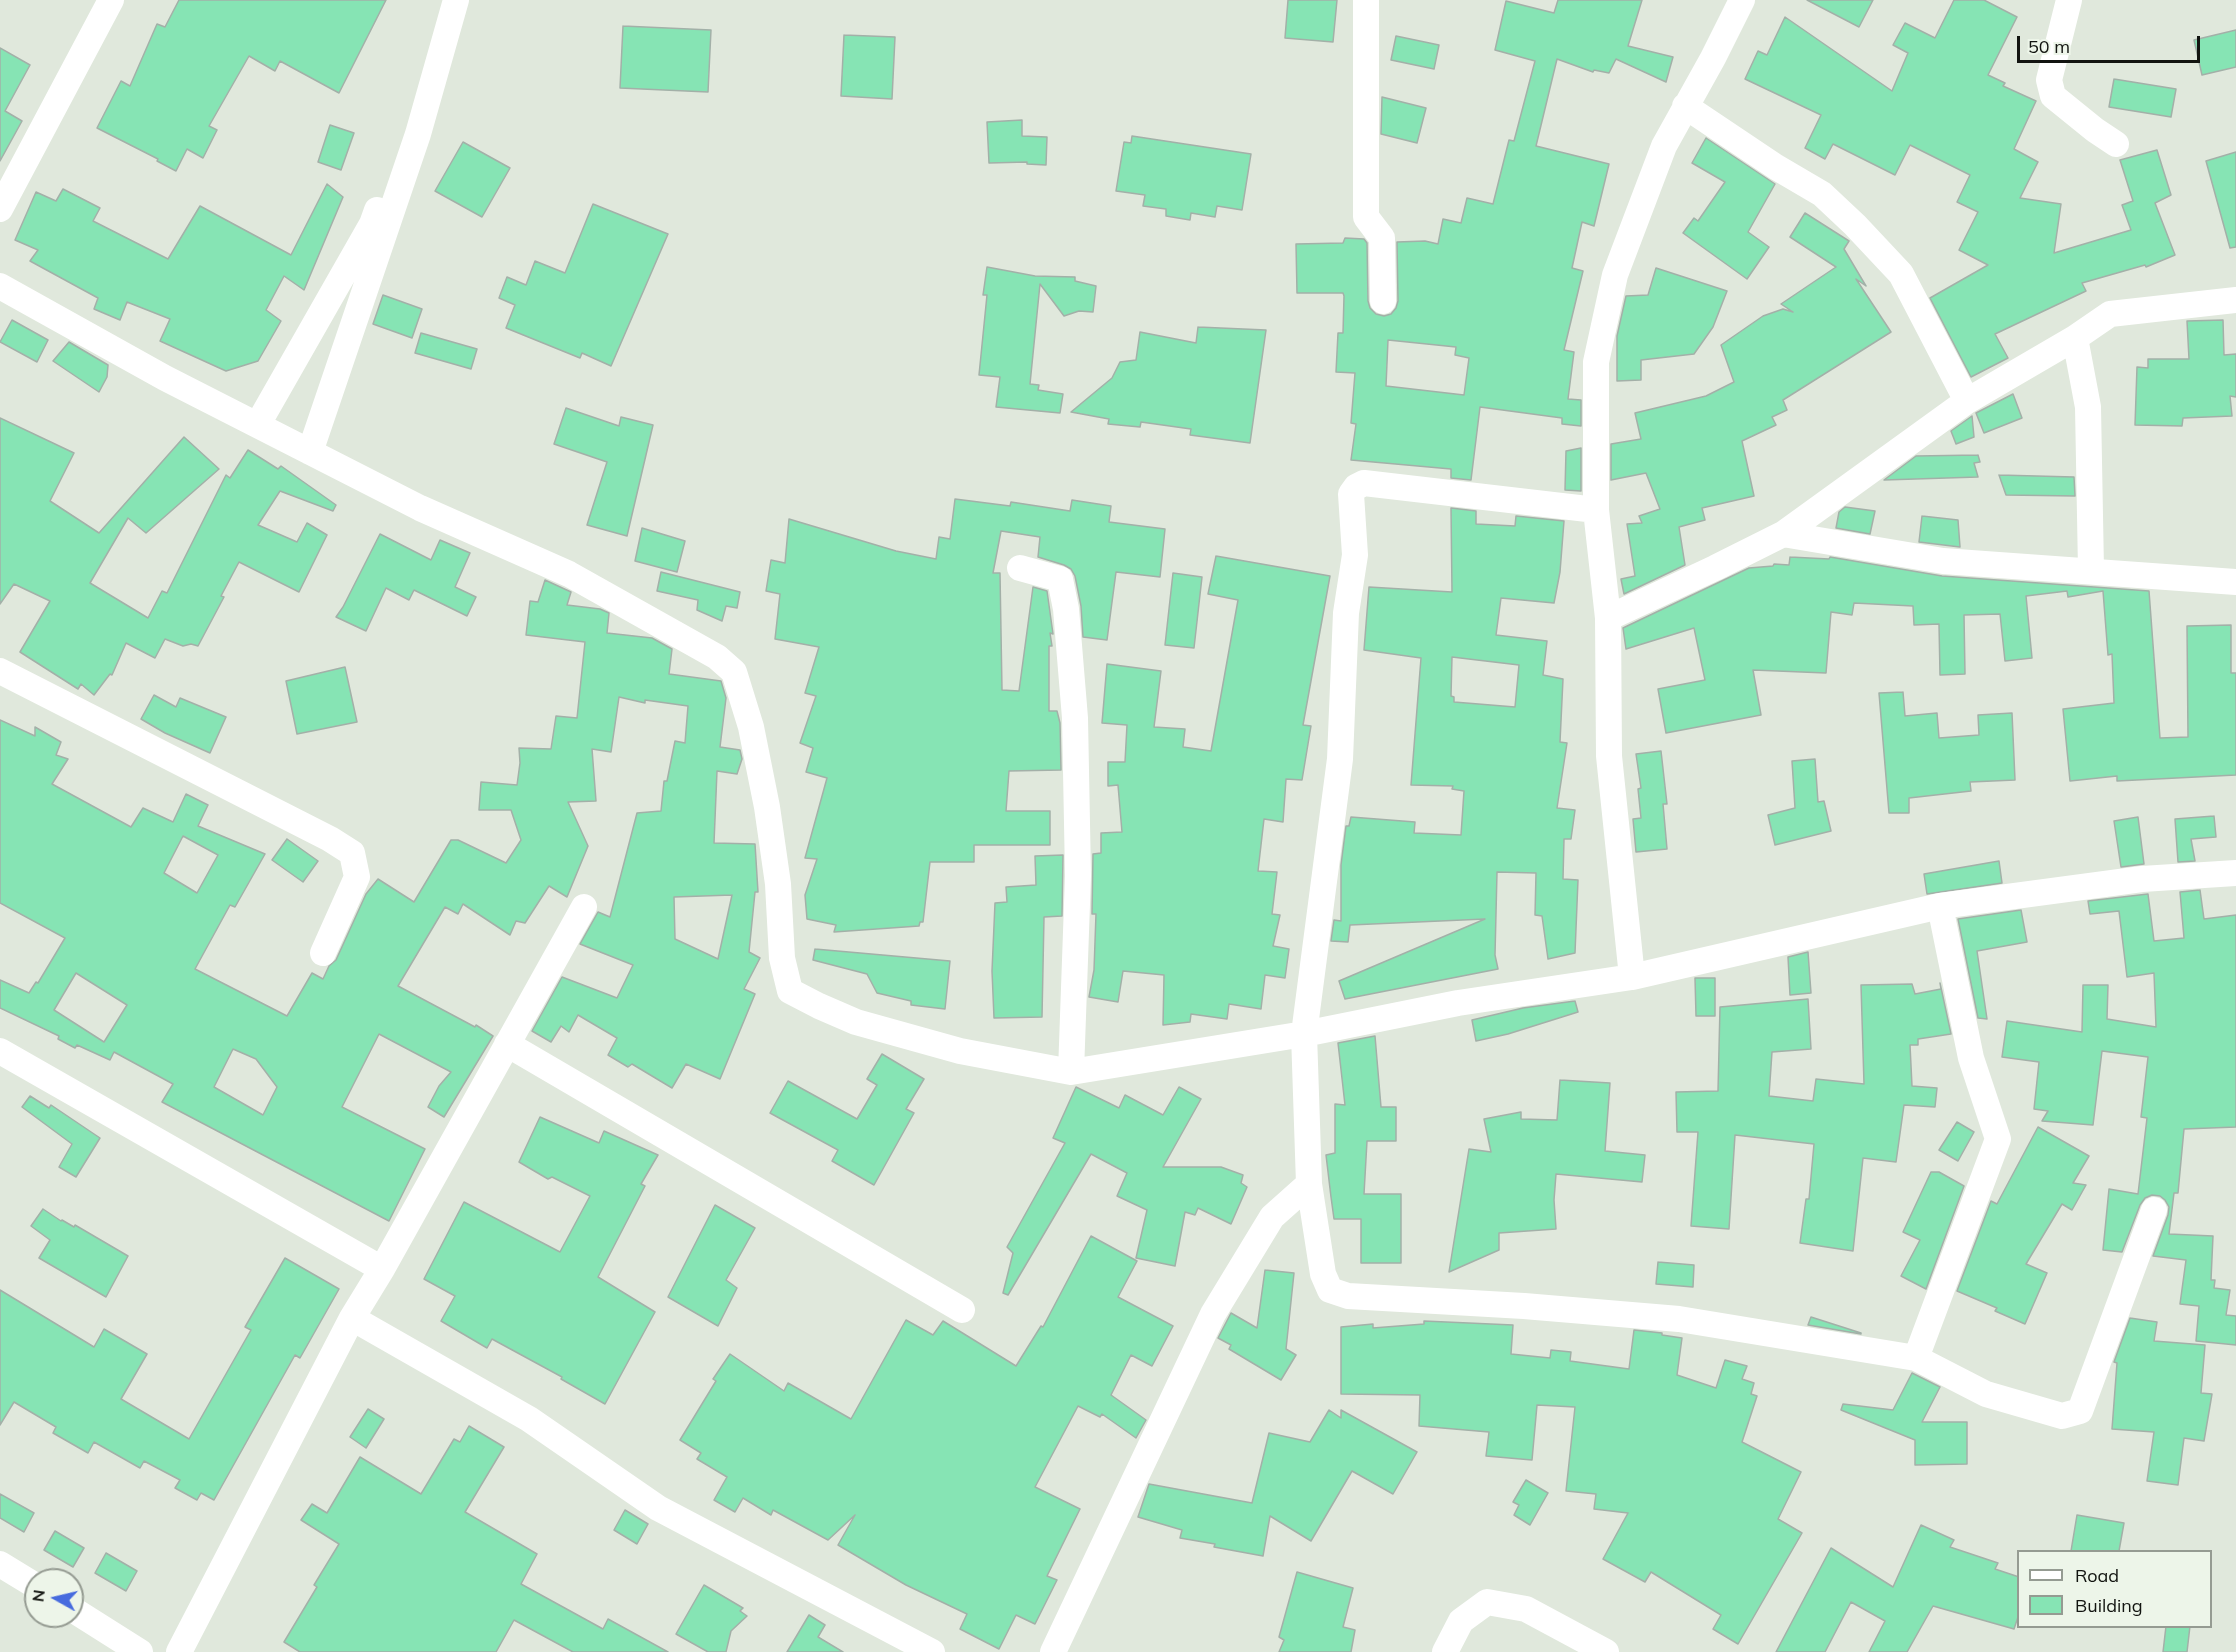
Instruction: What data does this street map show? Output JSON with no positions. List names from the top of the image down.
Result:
{
  "legend": ["Road", "Building"],
  "scale_bar": "50 m",
  "north": "left"
}
